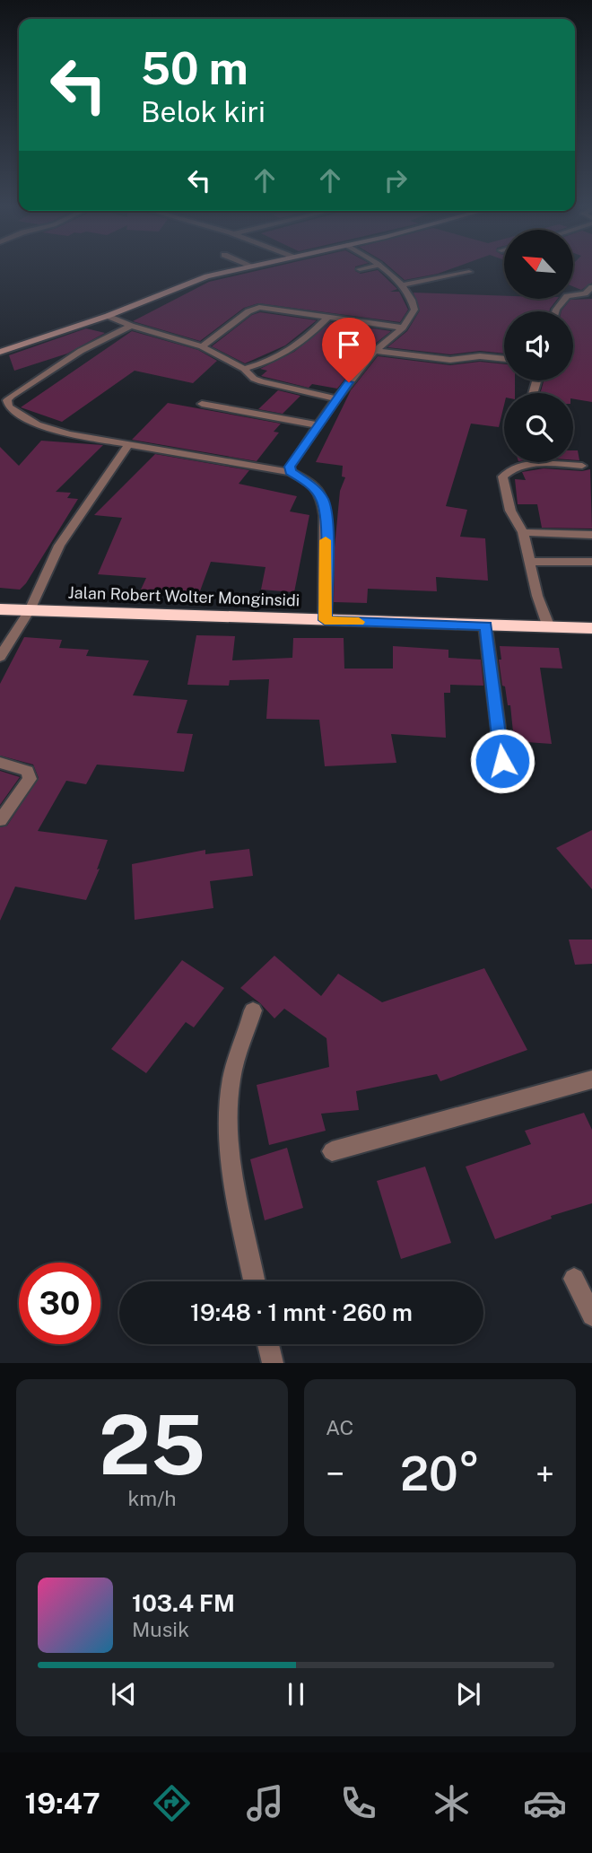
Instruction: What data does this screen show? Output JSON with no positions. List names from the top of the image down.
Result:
{
  "streets": {
    "highway": ["Jalan Robert Wolter Monginsidi"]
  },
  "north": "top left",
  "page": {
    "turn": ["50 m", "Belok kiri"],
    "limit": "30",
    "trip": "19:48 · 1 mnt · 260 m",
    "tile": [
      ["25", "km/h"],
      "AC"
    ],
    "heat": ["−", "20°", "+"],
    "song": ["103.4 FM", "Musik"],
    "tabs": "19:47"
  }
}
